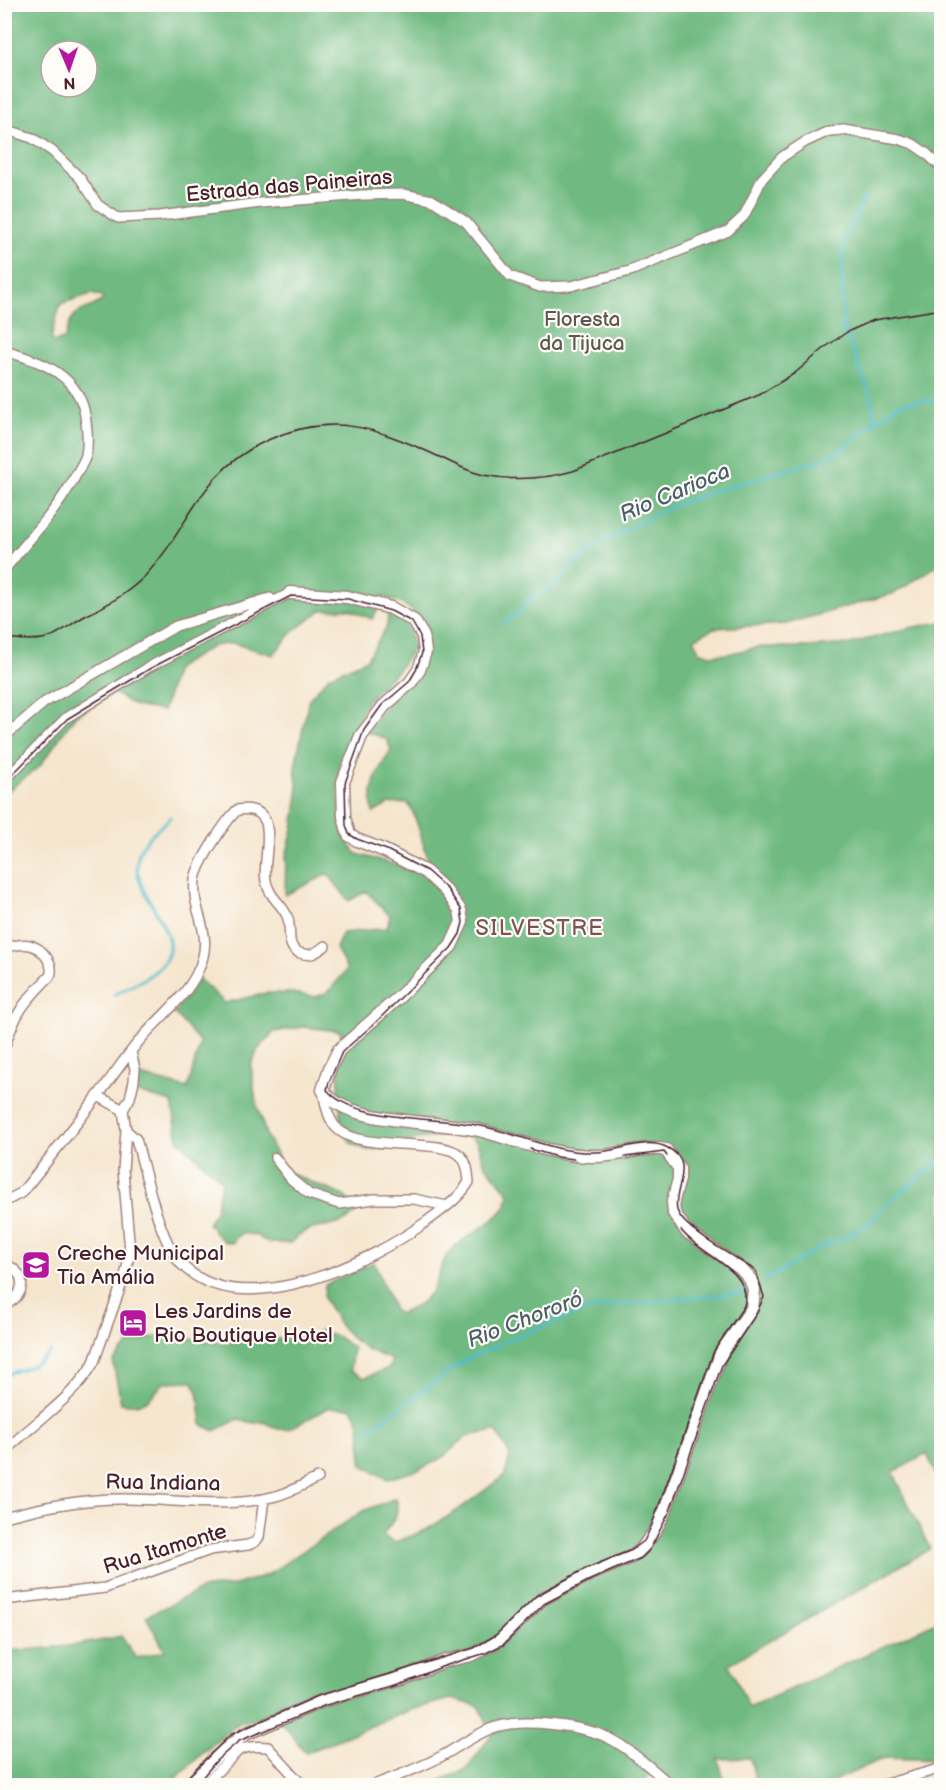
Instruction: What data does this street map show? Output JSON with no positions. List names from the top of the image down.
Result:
{
  "streets": {
    "street": ["Estrada das Paineiras", "Rua Indiana", "Rua Itamonte"]
  },
  "crossings": [
    ["Rua Indiana", "Rua Itamonte"]
  ],
  "districts": ["SILVESTRE"],
  "water": ["Rio Carioca", "Rio Chororó"],
  "parks": ["Floresta da Tijuca"],
  "places": {
    "school or university": ["Creche Municipal Tia Amália"],
    "hotel": ["Les Jardins de Rio Boutique Hotel"]
  },
  "north": "bottom"
}
